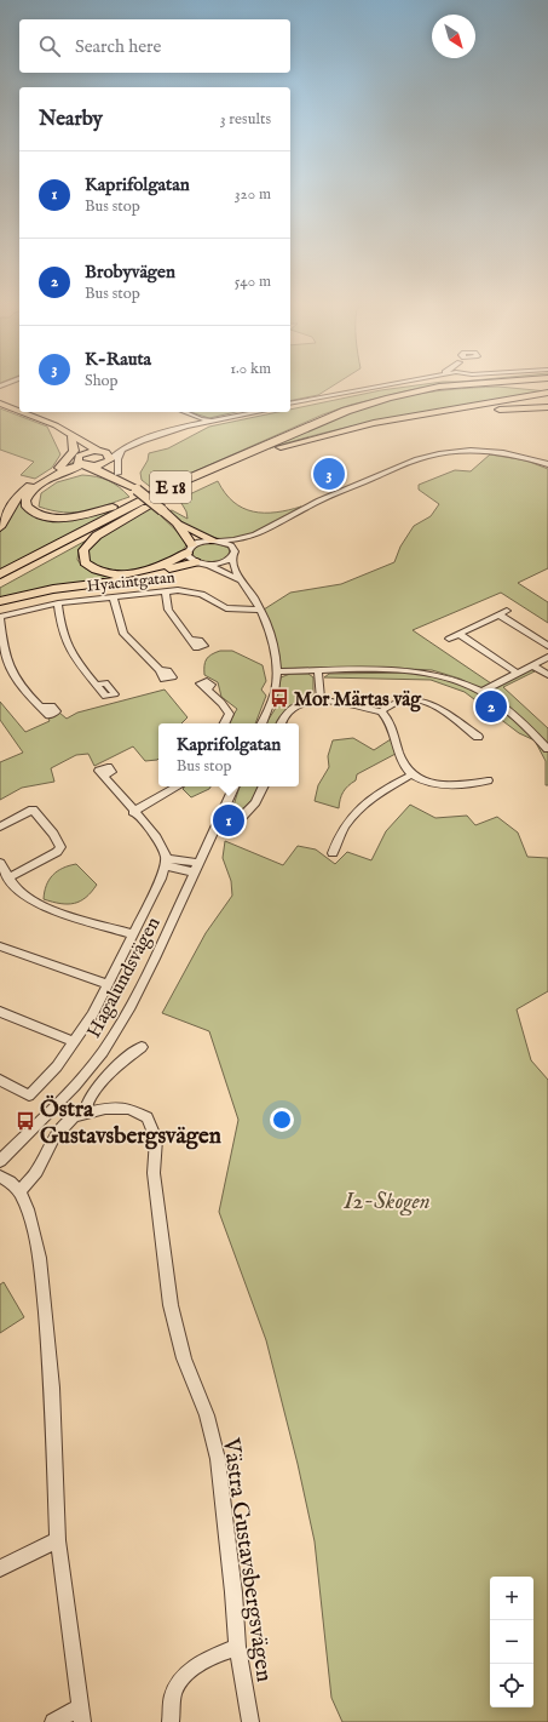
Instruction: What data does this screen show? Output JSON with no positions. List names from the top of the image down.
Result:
{
  "streets": {
    "highway": ["E 18"],
    "street": ["Hyacintgatan", "Hagalundsvägen", "Västra Gustavsbergsvägen"]
  },
  "parks": ["I2-Skogen"],
  "places": {
    "bus stop": ["Mor Märtas väg", "Östra Gustavsbergsvägen"]
  },
  "north": "bottom right",
  "page": {
    "search": "Search here",
    "heading": ["Nearby", "3 results"],
    "list": [
      {
        "mark": "1",
        "name": "Kaprifolgatan",
        "note": "Bus stop",
        "value": "320 m"
      },
      {
        "mark": "2",
        "name": "Brobyvägen",
        "note": "Bus stop",
        "value": "540 m"
      },
      {
        "mark": "3",
        "name": "K-Rauta",
        "note": "Shop",
        "value": "1.0 km"
      }
    ],
    "pins": ["3", "2", "1"],
    "popup": ["Kaprifolgatan", "Bus stop"],
    "map_buttons": ["+", "−"]
  }
}
